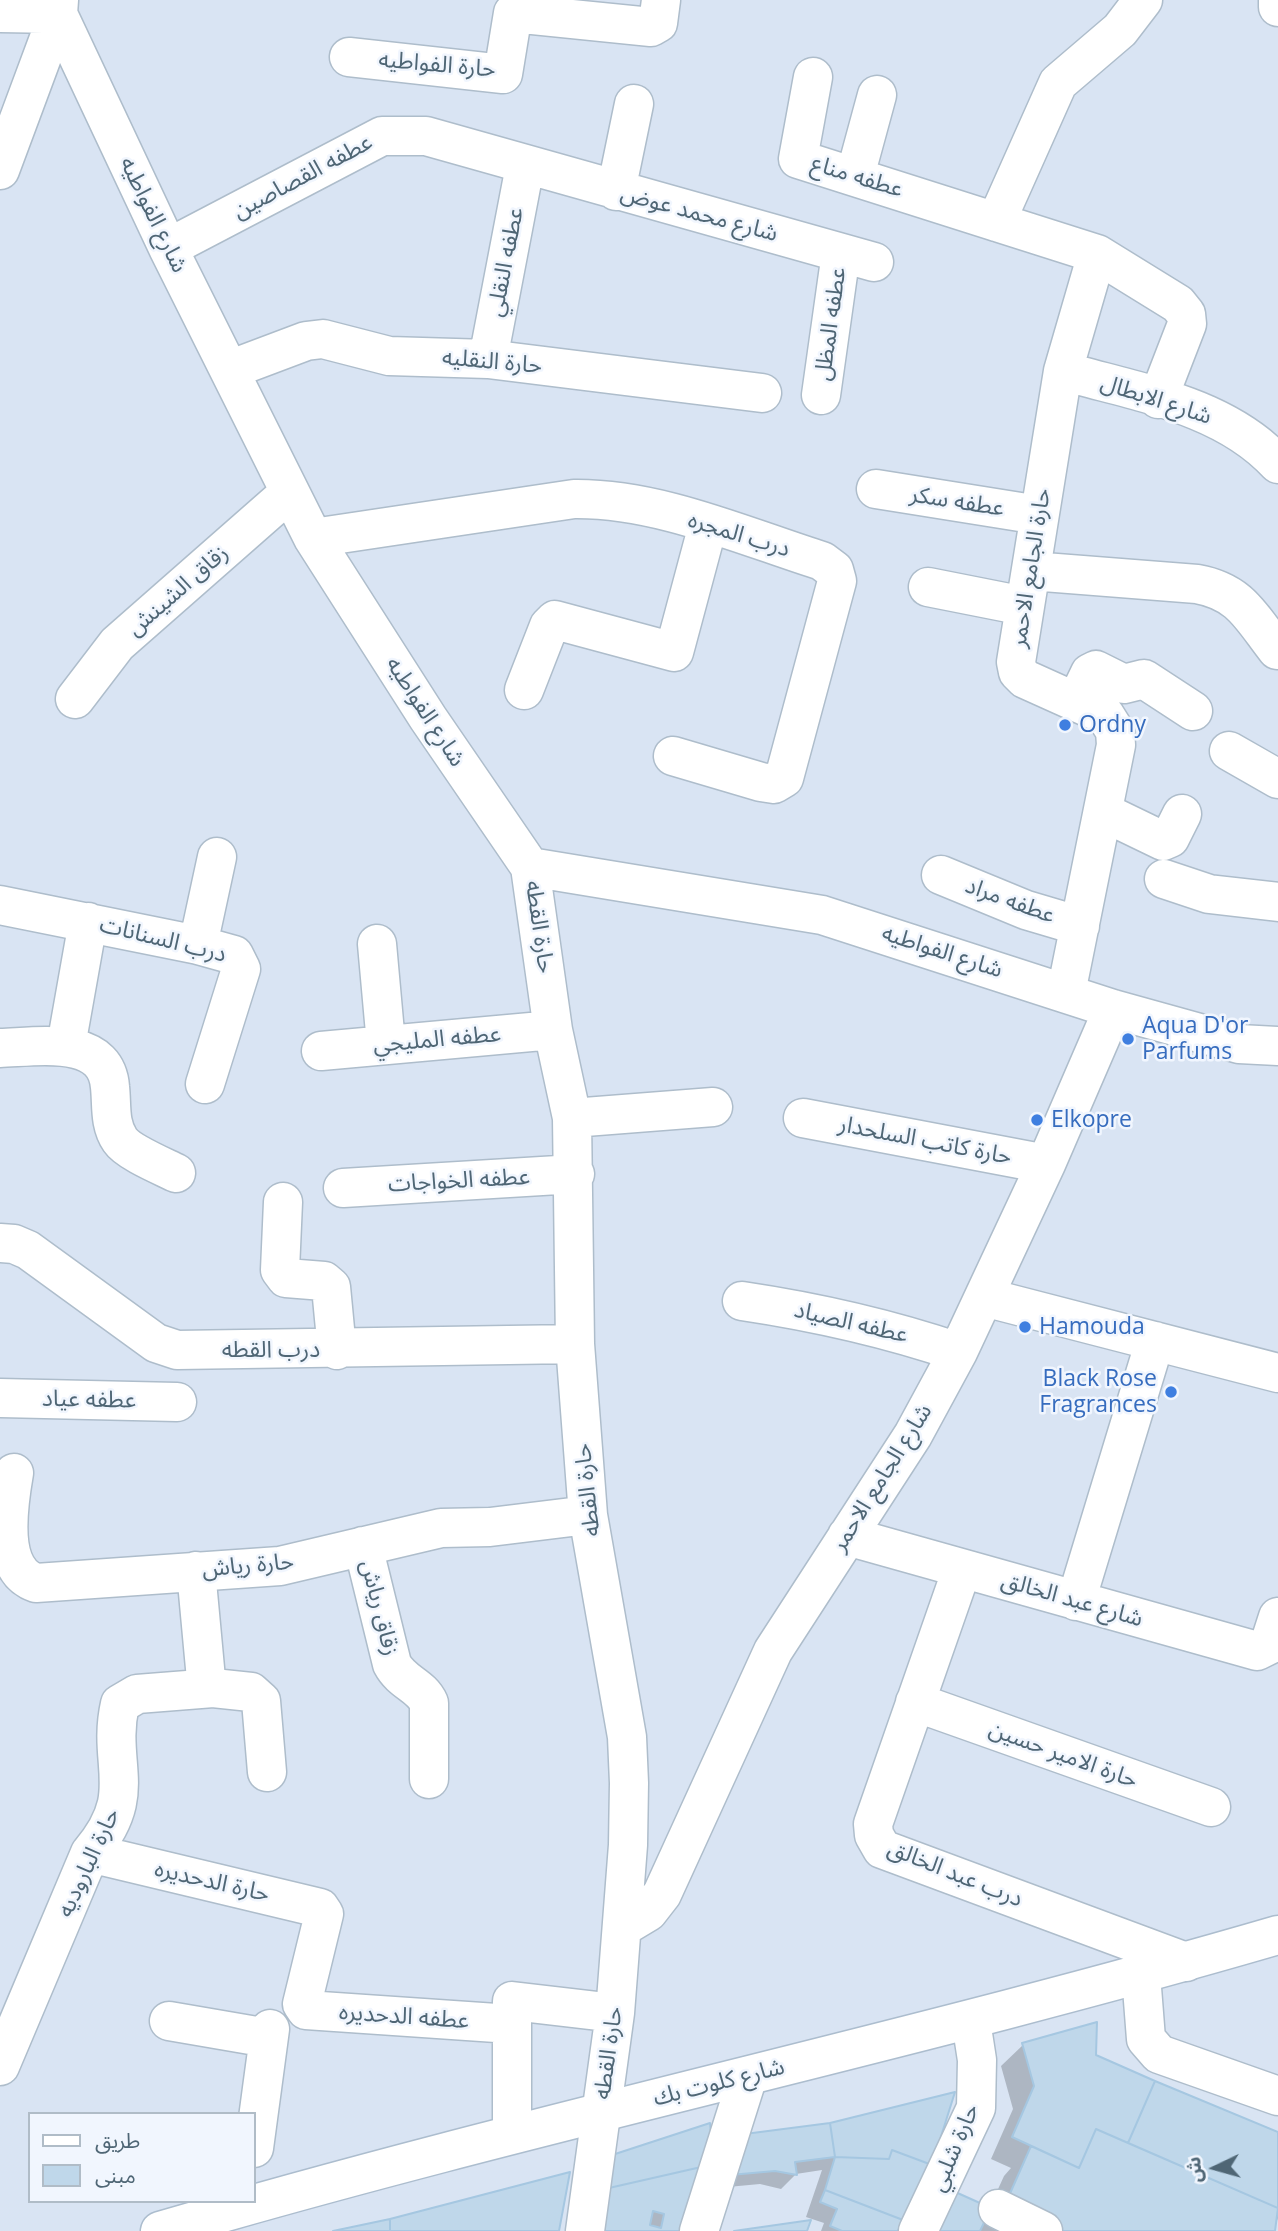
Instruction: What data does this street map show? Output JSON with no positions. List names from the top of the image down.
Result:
{
  "streets": {
    "street": [
      "حارة الفواطيه",
      "عطفه القصاصين",
      "عطفه مناع",
      "شارع محمد عوض",
      "شارع الفواطيه",
      "عطفه النقلي",
      "عطفه المظل",
      "حارة النقليه",
      "شارع الابطال",
      "عطفه سكر",
      "درب المجره",
      "حارة الجامع الاحمر",
      "زقاق الشينش",
      "عطفه مراد",
      "حارة القطه",
      "درب السنانات",
      "عطفه المليجي",
      "حارة كاتب السلحدار",
      "عطفه الخواجات",
      "عطفه الصياد",
      "درب القطه",
      "عطفه عياد",
      "شارع الجامع الاحمر",
      "حارة رياش",
      "شارع عبد الخالق",
      "زقاق رياش",
      "حارة الامير حسين",
      "حارة الباروديه",
      "درب عبد الخالق",
      "حارة الدحديره",
      "عطفه الدحديره",
      "شارع كلوت بك",
      "حارة شلبي"
    ]
  },
  "crossings": [
    ["عطفه القصاصين", "شارع محمد عوض"],
    ["عطفه القصاصين", "شارع الفواطيه"],
    ["عطفه القصاصين", "عطفه النقلي"],
    ["عطفه مناع", "شارع الابطال"],
    ["عطفه مناع", "حارة الجامع الاحمر"],
    ["شارع محمد عوض", "عطفه النقلي"],
    ["شارع محمد عوض", "عطفه المظل"],
    ["شارع الفواطيه", "حارة النقليه"],
    ["شارع الفواطيه", "درب المجره"],
    ["شارع الفواطيه", "حارة الجامع الاحمر"],
    ["شارع الفواطيه", "زقاق الشينش"],
    ["شارع الفواطيه", "حارة القطه"],
    ["شارع الفواطيه", "شارع الجامع الاحمر"],
    ["عطفه النقلي", "حارة النقليه"],
    ["شارع الابطال", "حارة الجامع الاحمر"],
    ["عطفه سكر", "حارة الجامع الاحمر"],
    ["حارة الجامع الاحمر", "عطفه مراد"],
    ["حارة القطه", "عطفه المليجي"],
    ["حارة القطه", "عطفه الخواجات"],
    ["حارة القطه", "درب القطه"],
    ["حارة القطه", "شارع الجامع الاحمر"],
    ["حارة القطه", "حارة رياش"],
    ["حارة القطه", "شارع كلوت بك"],
    ["حارة كاتب السلحدار", "شارع الجامع الاحمر"],
    ["عطفه الصياد", "شارع الجامع الاحمر"],
    ["شارع الجامع الاحمر", "شارع عبد الخالق"],
    ["حارة رياش", "زقاق رياش"],
    ["شارع عبد الخالق", "درب عبد الخالق"],
    ["حارة الامير حسين", "درب عبد الخالق"],
    ["حارة الباروديه", "حارة الدحديره"],
    ["درب عبد الخالق", "شارع كلوت بك"],
    ["حارة الدحديره", "عطفه الدحديره"],
    ["شارع كلوت بك", "حارة شلبي"]
  ],
  "places": [
    "Ordny",
    "Aqua D'or Parfums",
    "Elkopre",
    "Hamouda",
    "Black Rose Fragrances"
  ],
  "legend": ["طريق", "مبنى"],
  "north": "left"
}
